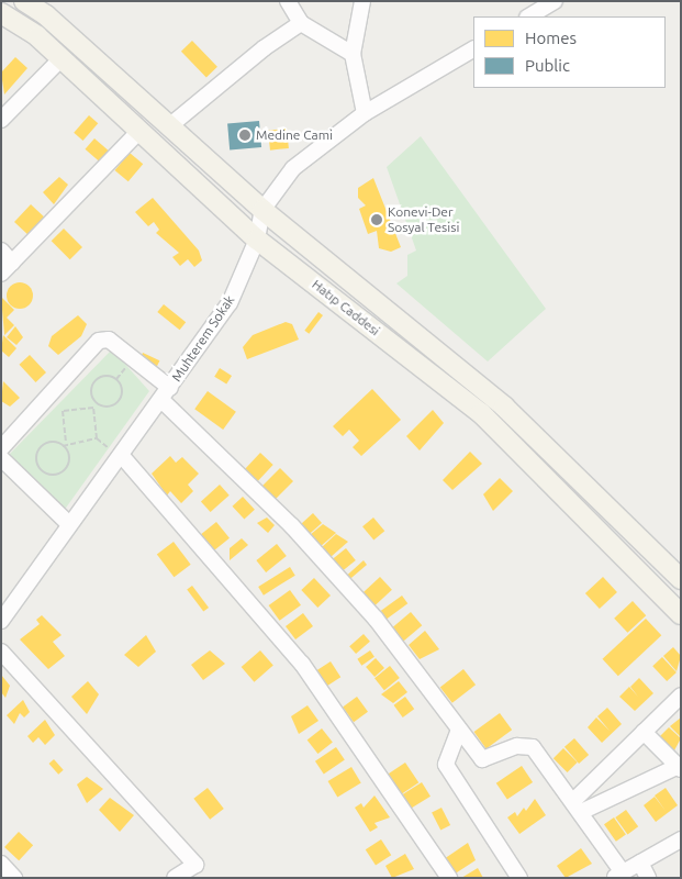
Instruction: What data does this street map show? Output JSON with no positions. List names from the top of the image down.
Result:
{
  "streets": {
    "main road": ["Hatıp Caddesi"],
    "street": ["Muhterem Sokak"]
  },
  "crossings": [
    ["Hatıp Caddesi", "Muhterem Sokak"]
  ],
  "places": ["Medine Cami", "Konevi-Der Sosyal Tesisi"],
  "legend": ["Homes", "Public"]
}
